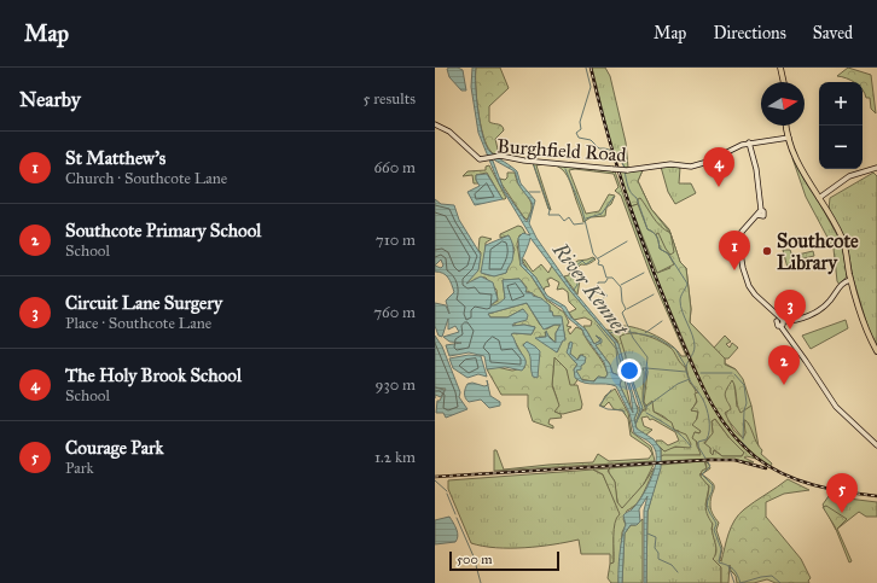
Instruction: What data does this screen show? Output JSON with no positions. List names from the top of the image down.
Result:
{
  "streets": {
    "street": ["Burghfield Road"]
  },
  "water": ["River Kennet"],
  "places": ["Southcote Library"],
  "scale_bar": "500 m",
  "north": "right",
  "page": {
    "header": "Map",
    "nav": ["Map", "Directions", "Saved"],
    "heading": ["Nearby", "5 results"],
    "map_buttons": ["+", "−"],
    "list": [
      {
        "mark": "1",
        "name": "St Matthew's",
        "note": "Church · Southcote Lane",
        "value": "660 m"
      },
      {
        "mark": "2",
        "name": "Southcote Primary School",
        "note": "School",
        "value": "710 m"
      },
      {
        "mark": "3",
        "name": "Circuit Lane Surgery",
        "note": "Place · Southcote Lane",
        "value": "760 m"
      },
      {
        "mark": "4",
        "name": "The Holy Brook School",
        "note": "School",
        "value": "930 m"
      },
      {
        "mark": "5",
        "name": "Courage Park",
        "note": "Park",
        "value": "1.2 km"
      }
    ],
    "pins": [
      "4",
      "1",
      "3",
      "2",
      "5"
    ],
    "scale": "500 m"
  }
}
